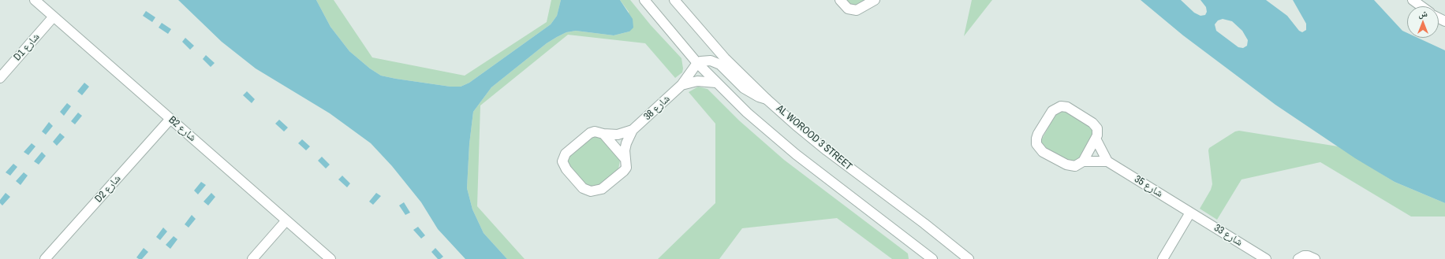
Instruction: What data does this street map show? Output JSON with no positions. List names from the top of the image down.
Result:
{
  "streets": {
    "street": [
      "D1 شارع",
      "شارع 38",
      "B2 شارع",
      "AL WOROOD 3 STREET",
      "شارع 35",
      "D2 شارع",
      "شارع 33"
    ]
  },
  "crossings": [
    ["D1 شارع", "B2 شارع"],
    ["B2 شارع", "D2 شارع"],
    ["شارع 35", "شارع 33"]
  ],
  "north": "top"
}
